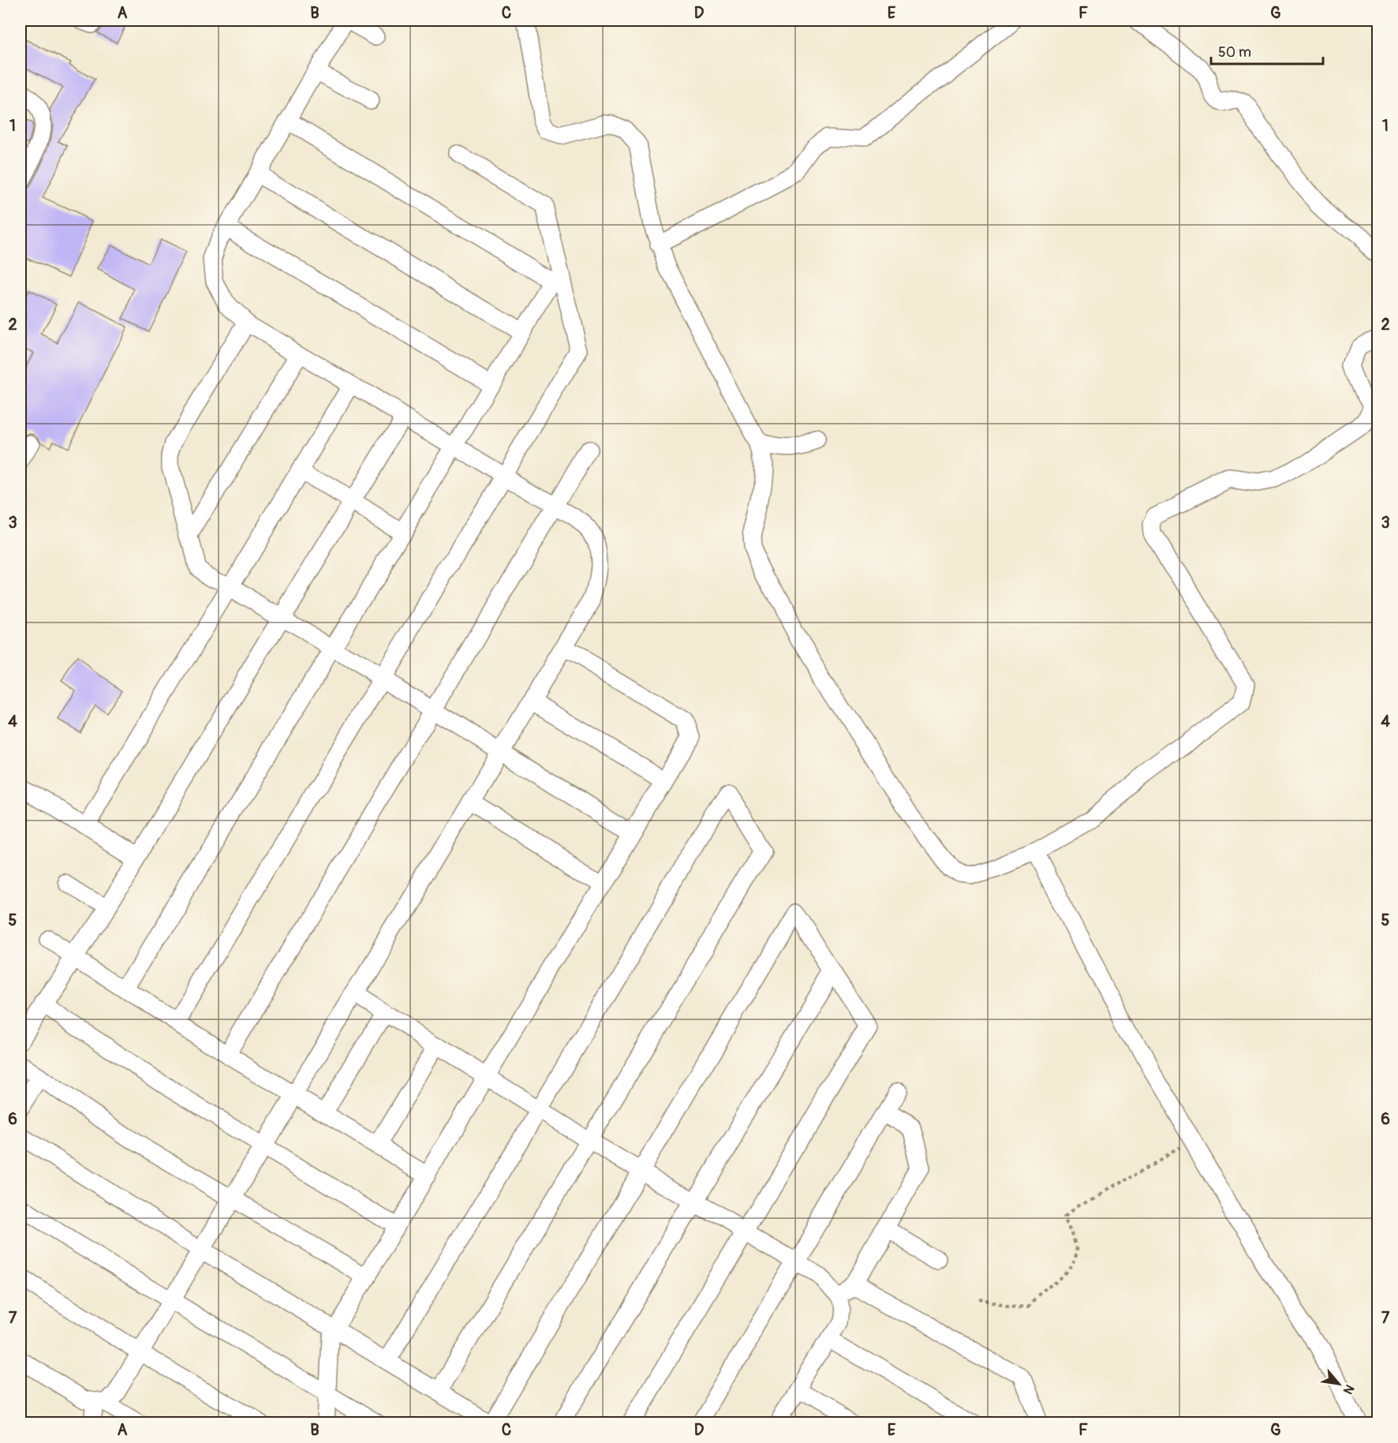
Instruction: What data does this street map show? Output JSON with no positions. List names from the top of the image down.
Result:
{
  "scale_bar": "50 m",
  "north": "bottom right",
  "grid": {
    "columns": [
      "A",
      "B",
      "C",
      "D",
      "E",
      "F",
      "G"
    ],
    "rows": [
      "1",
      "2",
      "3",
      "4",
      "5",
      "6",
      "7"
    ]
  }
}
